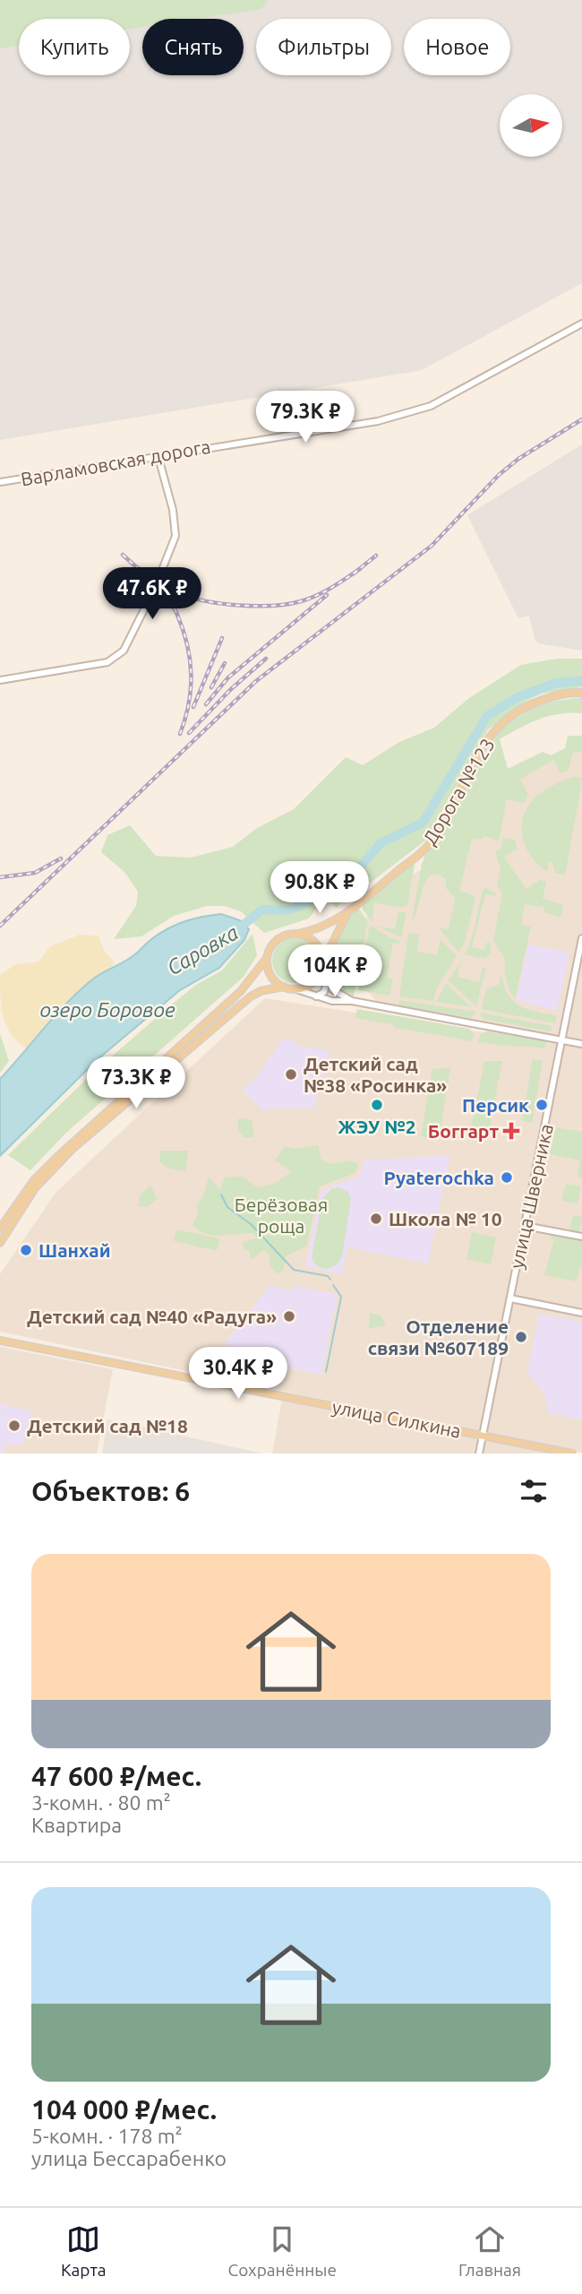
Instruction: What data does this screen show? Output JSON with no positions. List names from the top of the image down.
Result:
{
  "streets": {
    "main road": ["Дорога №123", "улица Силкина"],
    "street": ["Варламовская дорога", "улица Шверника"]
  },
  "crossings": [
    ["улица Шверника", "улица Силкина"]
  ],
  "water": ["Саровка", "озеро Боровое"],
  "parks": ["Берёзовая роща"],
  "places": {
    "other": [
      "Детский сад №38 «Росинка»",
      "ЖЭУ №2",
      "Персик",
      "Pyaterochka",
      "Школа № 10",
      "Шанхай",
      "Детский сад №40 «Радуга»",
      "Отделение связи №607189",
      "Детский сад №18"
    ],
    "health": ["Боггарт"]
  },
  "north": "right",
  "page": {
    "chip": [
      "Купить",
      "Снять",
      "Фильтры",
      "Новое"
    ],
    "price": [
      "79.3K ₽",
      "47.6K ₽",
      "90.8K ₽",
      "104K ₽",
      "73.3K ₽",
      "30.4K ₽"
    ],
    "heading": "Объектов: 6",
    "list": [
      {
        "name": "47 600 ₽/мес.",
        "note": "3-комн. · 80 m² · Квартира"
      },
      {
        "name": "104 000 ₽/мес.",
        "note": "5-комн. · 178 m² · улица Бессарабенко"
      }
    ],
    "tabs": ["Карта", "Сохранённые", "Главная"]
  }
}
